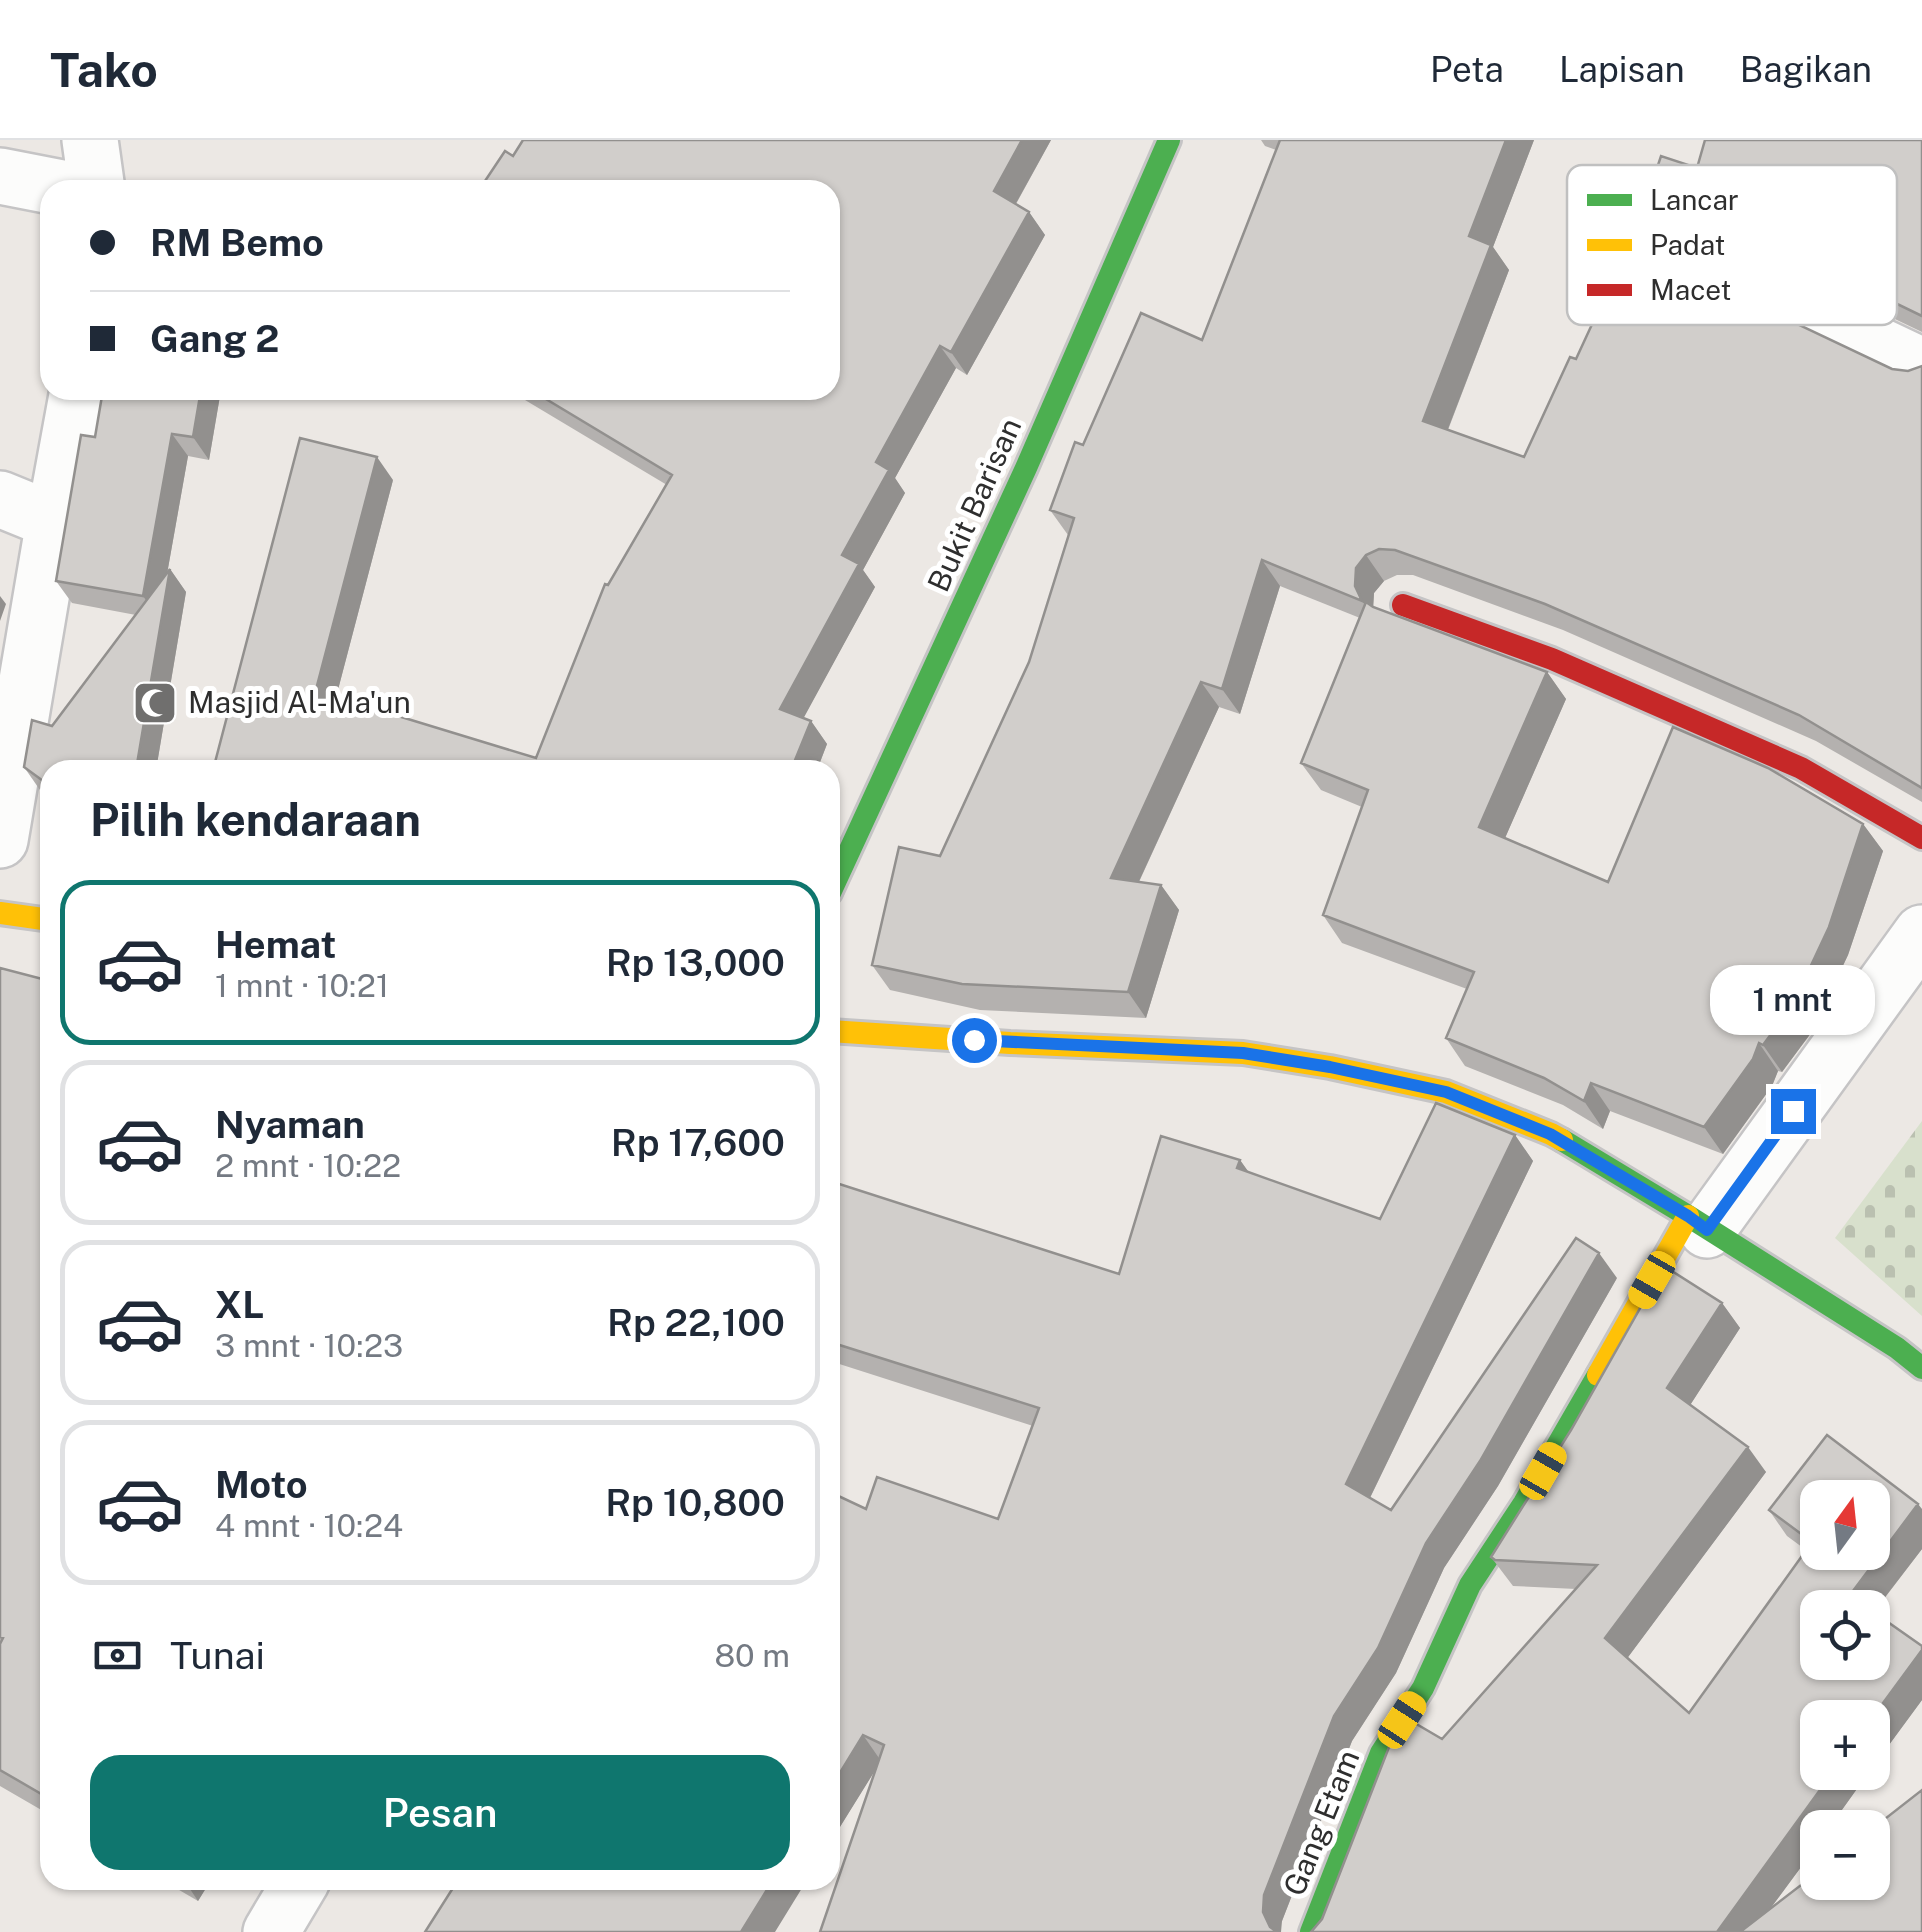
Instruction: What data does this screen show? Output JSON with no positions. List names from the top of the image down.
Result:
{
  "streets": {
    "street": ["Bukit Barisan", "Gang Etam"]
  },
  "places": {
    "mosque": ["Masjid Al-Ma'un"]
  },
  "legend": ["Lancar", "Padat", "Macet"],
  "north": "top",
  "page": {
    "header": "Tako",
    "nav": ["Peta", "Lapisan", "Bagikan"],
    "banner": ["RM Bemo", "Gang 2"],
    "heading": "Pilih kendaraan",
    "list": [
      {
        "name": "Hemat",
        "note": "1 mnt · 10:21",
        "value": "Rp 13,000"
      },
      {
        "name": "Nyaman",
        "note": "2 mnt · 10:22",
        "value": "Rp 17,600"
      },
      {
        "name": "XL",
        "note": "3 mnt · 10:23",
        "value": "Rp 22,100"
      },
      {
        "name": "Moto",
        "note": "4 mnt · 10:24",
        "value": "Rp 10,800"
      }
    ],
    "bubble": "1 mnt",
    "map_buttons": ["+", "−"],
    "pay": ["Tunai", "80 m"],
    "buttons": "Pesan"
  }
}
